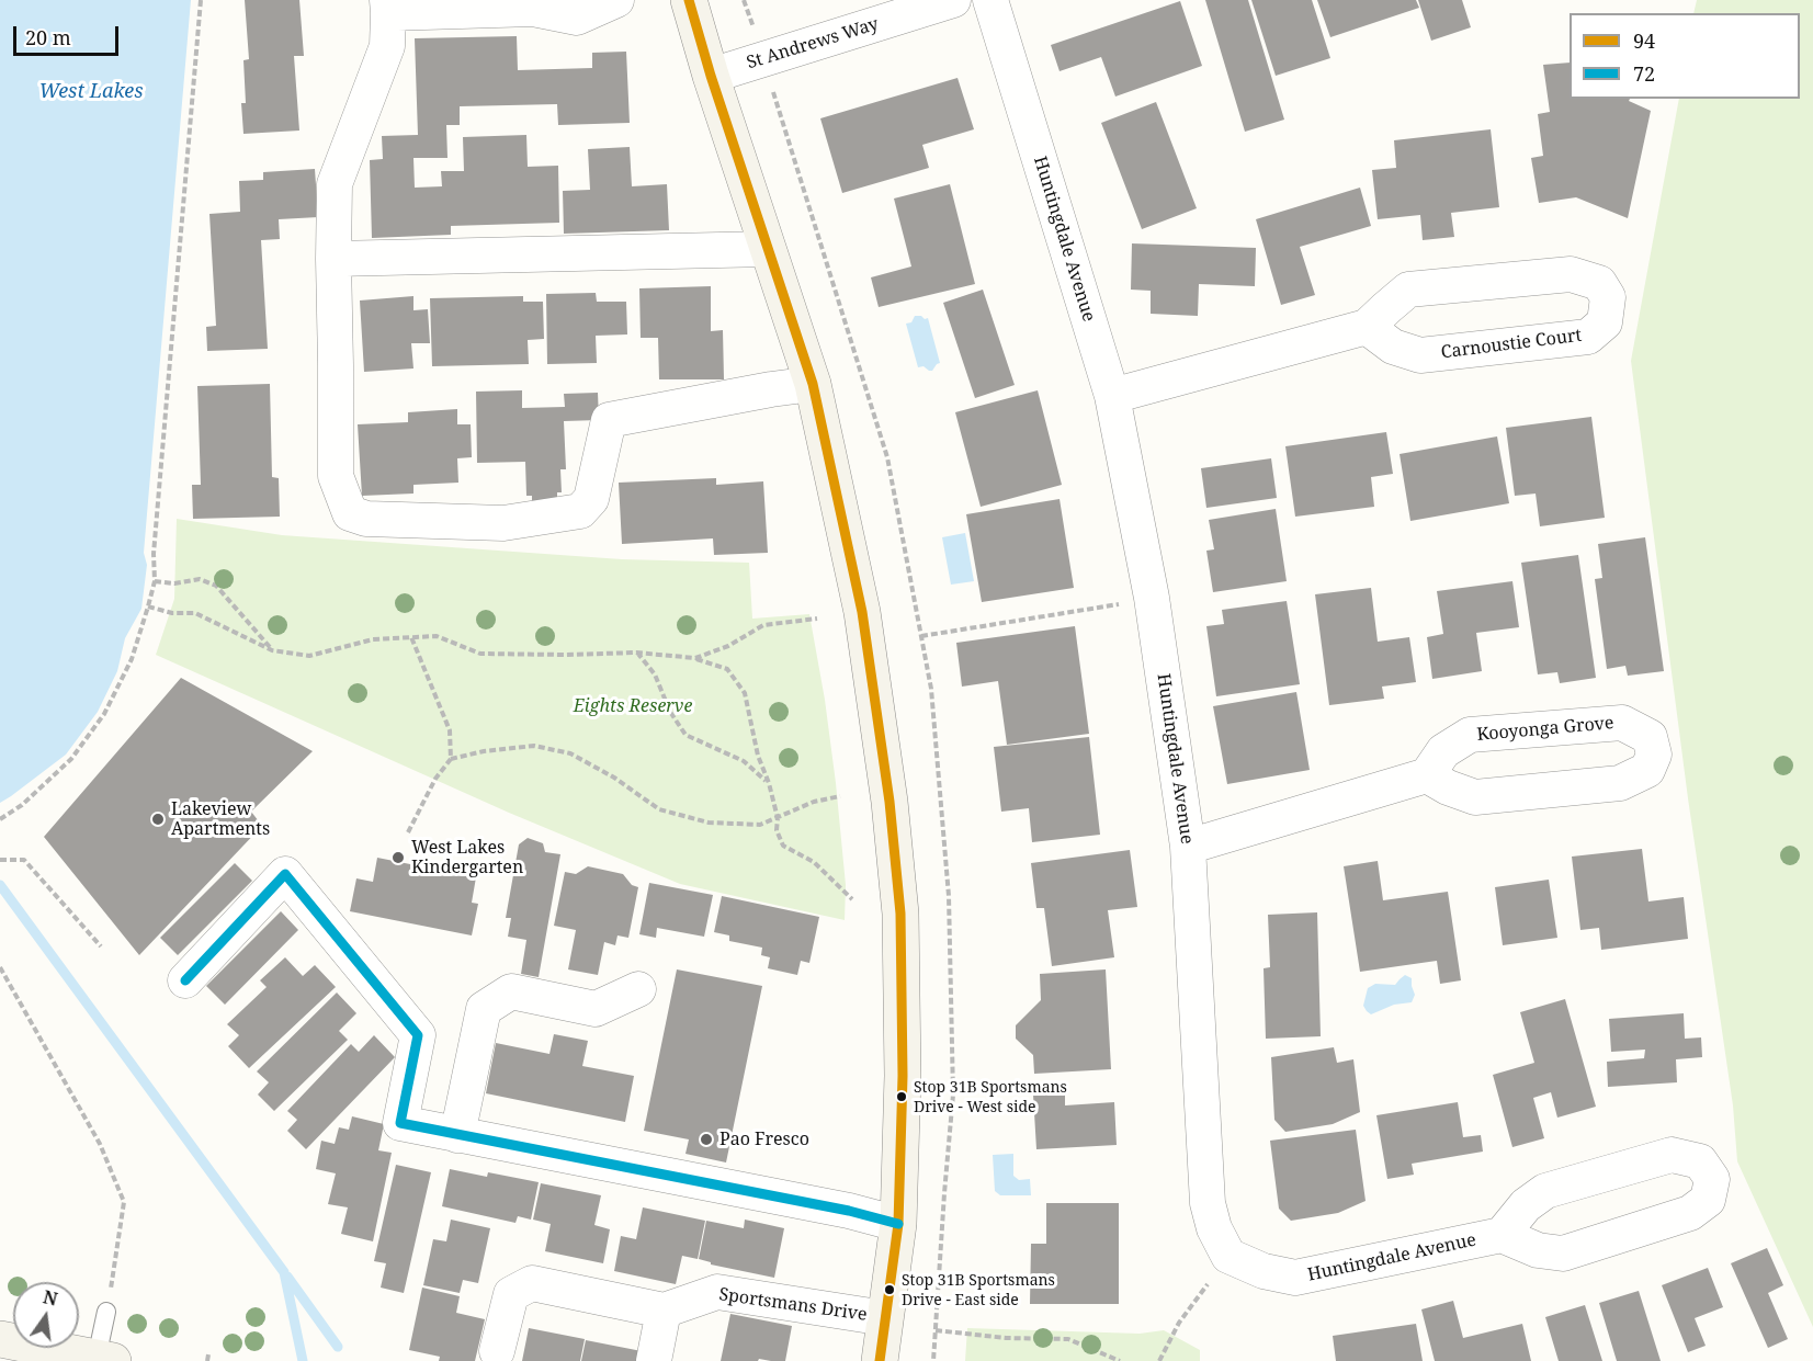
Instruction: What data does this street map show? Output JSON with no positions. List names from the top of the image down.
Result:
{
  "streets": {
    "street": [
      "St Andrews Way",
      "Huntingdale Avenue",
      "Carnoustie Court",
      "Kooyonga Grove",
      "Sportsmans Drive"
    ]
  },
  "crossings": [
    ["St Andrews Way", "Sportsmans Drive"],
    ["Huntingdale Avenue", "Carnoustie Court"]
  ],
  "water": ["West Lakes"],
  "parks": ["Eights Reserve"],
  "places": [
    "Lakeview Apartments",
    "West Lakes Kindergarten",
    "Stop 31B Sportsmans Drive - West side",
    "Pao Fresco",
    "Stop 31B Sportsmans Drive - East side"
  ],
  "lines": ["transit line 94", "transit line 72"],
  "legend": ["94", "72"],
  "scale_bar": "20 m",
  "north": "top"
}
